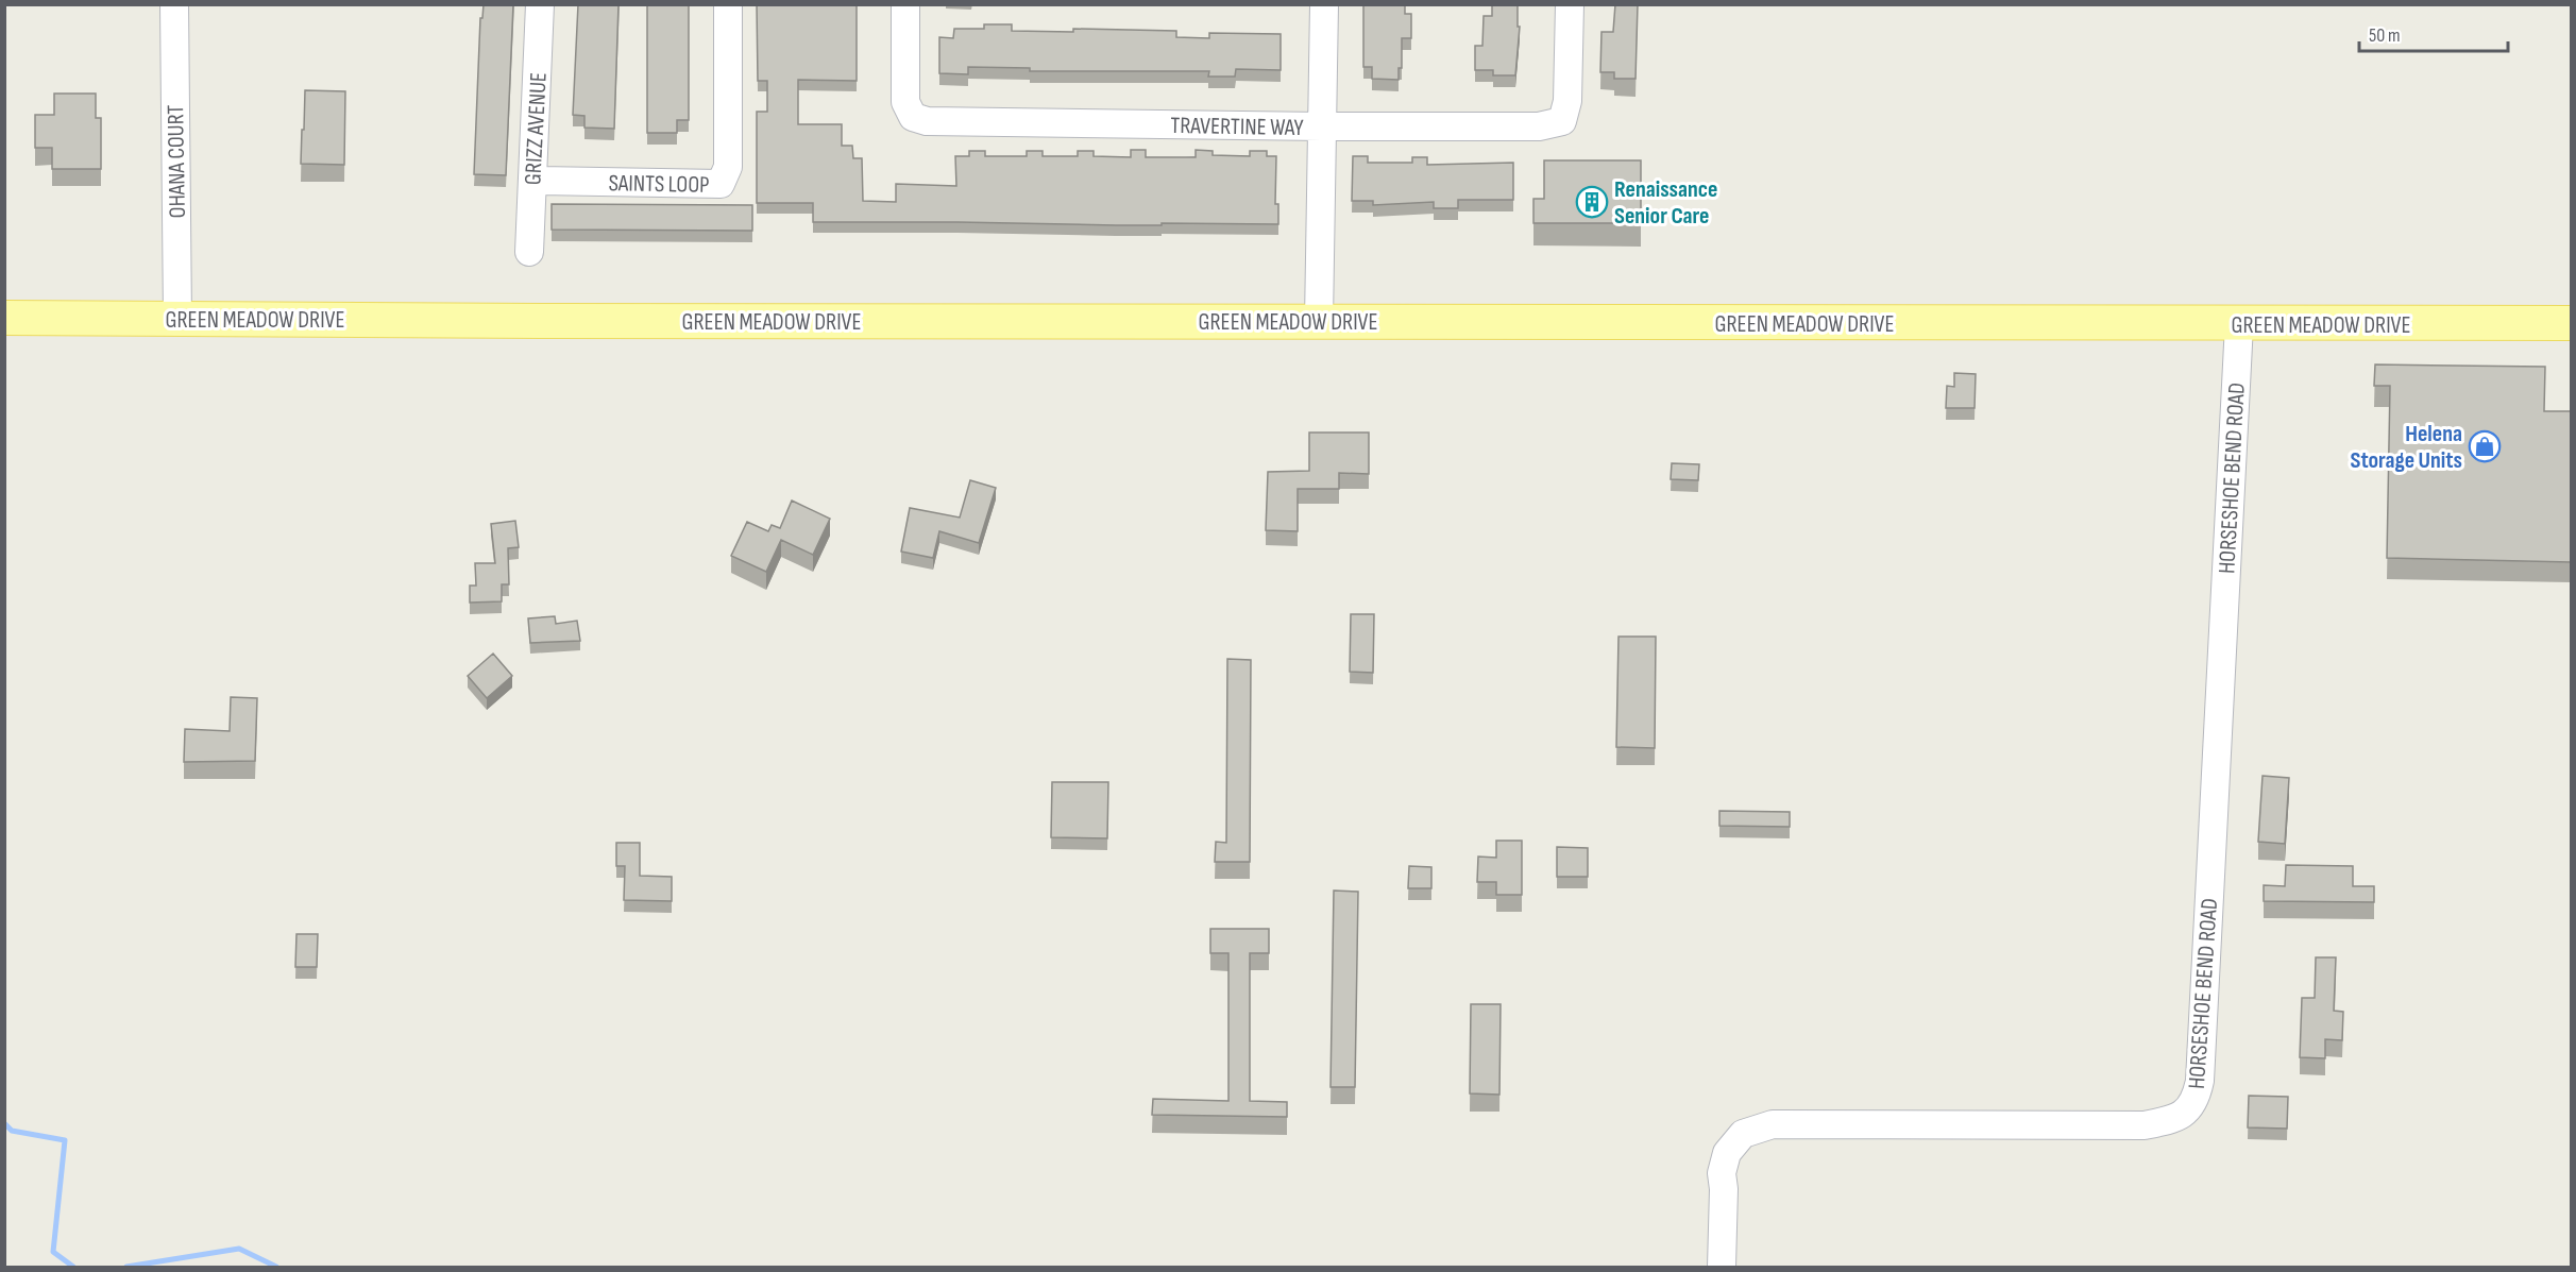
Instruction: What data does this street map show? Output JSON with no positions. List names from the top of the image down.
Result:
{
  "streets": {
    "main road": ["GREEN MEADOW DRIVE"],
    "street": [
      "TRAVERTINE WAY",
      "GRIZZ AVENUE",
      "OHANA COURT",
      "SAINTS LOOP",
      "HORSESHOE BEND ROAD"
    ]
  },
  "crossings": [
    ["GRIZZ AVENUE", "SAINTS LOOP"],
    ["OHANA COURT", "GREEN MEADOW DRIVE"],
    ["GREEN MEADOW DRIVE", "HORSESHOE BEND ROAD"]
  ],
  "places": {
    "building": ["Renaissance Senior Care"],
    "shop": ["Helena Storage Units"]
  },
  "scale_bar": "50 m"
}
